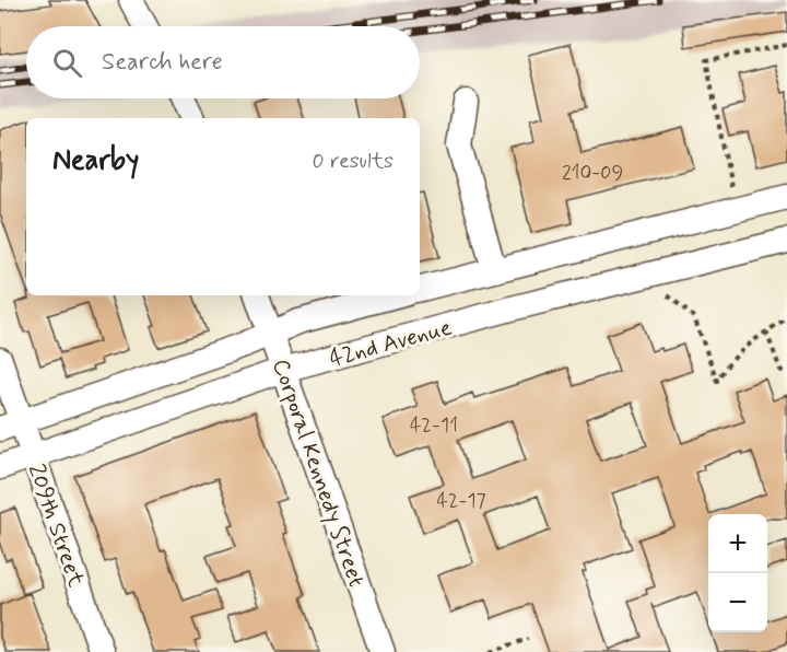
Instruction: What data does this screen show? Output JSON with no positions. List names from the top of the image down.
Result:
{
  "streets": {
    "street": ["42nd Avenue", "Corporal Kennedy Street", "209th Street"]
  },
  "crossings": [
    ["42nd Avenue", "Corporal Kennedy Street"],
    ["42nd Avenue", "209th Street"]
  ],
  "house_numbers": ["210-09", "42-11", "42-17"],
  "page": {
    "search": "Search here",
    "heading": ["Nearby", "0 results"],
    "map_buttons": ["+", "−"]
  }
}
